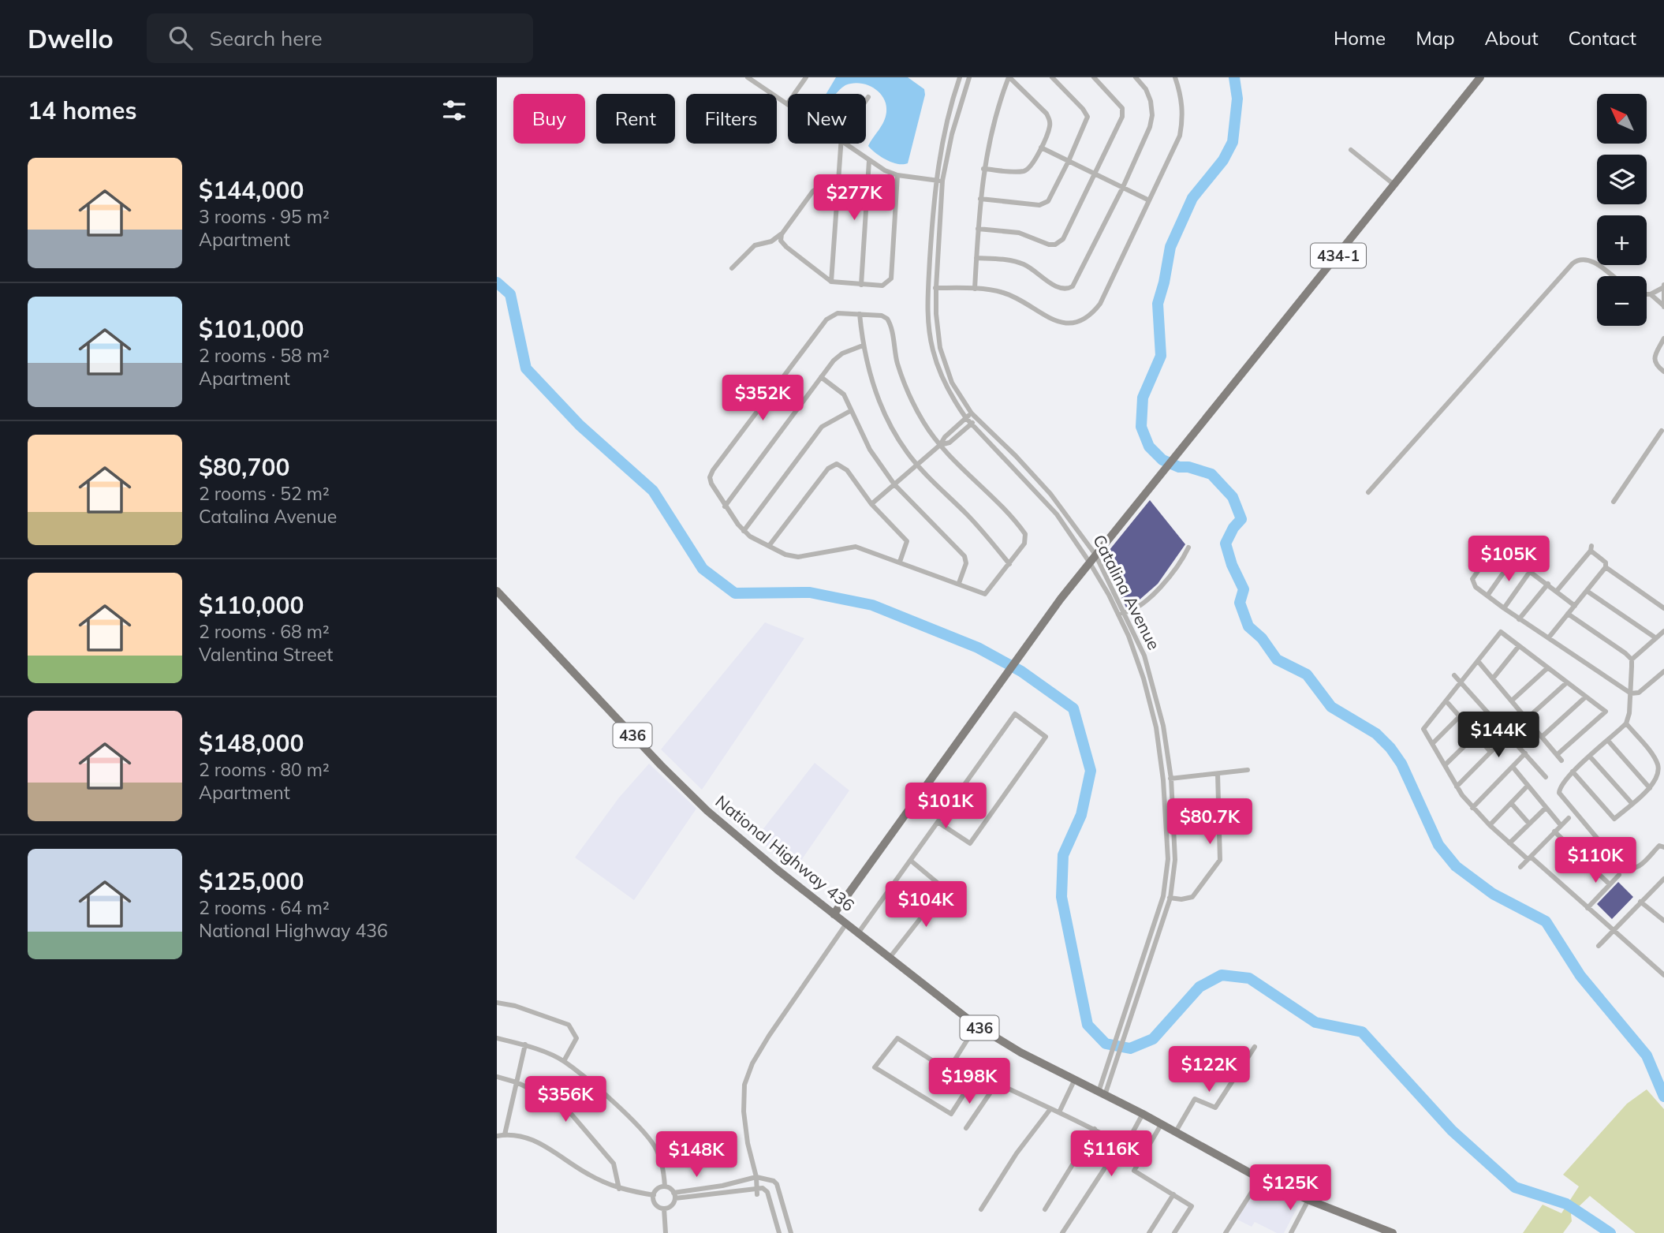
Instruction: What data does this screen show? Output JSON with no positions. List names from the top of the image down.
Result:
{
  "streets": {
    "main road": ["434-1", "436", "National Highway 436"],
    "street": ["Catalina Avenue"]
  },
  "crossings": [
    ["434-1", "Catalina Avenue"],
    ["434-1", "National Highway 436"],
    ["Catalina Avenue", "National Highway 436"]
  ],
  "north": "top left",
  "page": {
    "header": "Dwello",
    "search": "Search here",
    "nav": [
      "Home",
      "Map",
      "About",
      "Contact"
    ],
    "heading": "14 homes",
    "map_buttons": ["+", "−"],
    "chip": [
      "Buy",
      "Rent",
      "Filters",
      "New"
    ],
    "list": [
      {
        "name": "$144,000",
        "note": "3 rooms · 95 m² · Apartment"
      },
      {
        "name": "$101,000",
        "note": "2 rooms · 58 m² · Apartment"
      },
      {
        "name": "$80,700",
        "note": "2 rooms · 52 m² · Catalina Avenue"
      },
      {
        "name": "$110,000",
        "note": "2 rooms · 68 m² · Valentina Street"
      },
      {
        "name": "$148,000",
        "note": "2 rooms · 80 m² · Apartment"
      },
      {
        "name": "$125,000",
        "note": "2 rooms · 64 m² · National Highway 436"
      }
    ],
    "price": [
      "$277K",
      "$352K",
      "$105K",
      "$144K",
      "$101K",
      "$80.7K",
      "$110K",
      "$104K",
      "$122K",
      "$198K",
      "$356K",
      "$116K",
      "$148K",
      "$125K"
    ]
  }
}
